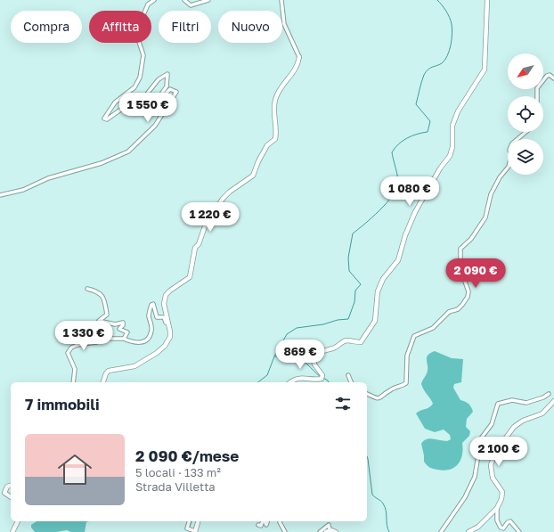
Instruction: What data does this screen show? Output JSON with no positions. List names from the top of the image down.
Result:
{
  "north": "bottom left",
  "page": {
    "chip": [
      "Compra",
      "Affitta",
      "Filtri",
      "Nuovo"
    ],
    "price": [
      "1 550 €",
      "1 080 €",
      "1 220 €",
      "2 090 €",
      "1 330 €",
      "869 €",
      "2 100 €"
    ],
    "heading": "7 immobili",
    "list": [
      {
        "name": "2 090 €/mese",
        "note": "5 locali · 133 m² · Strada Villetta"
      }
    ]
  }
}
